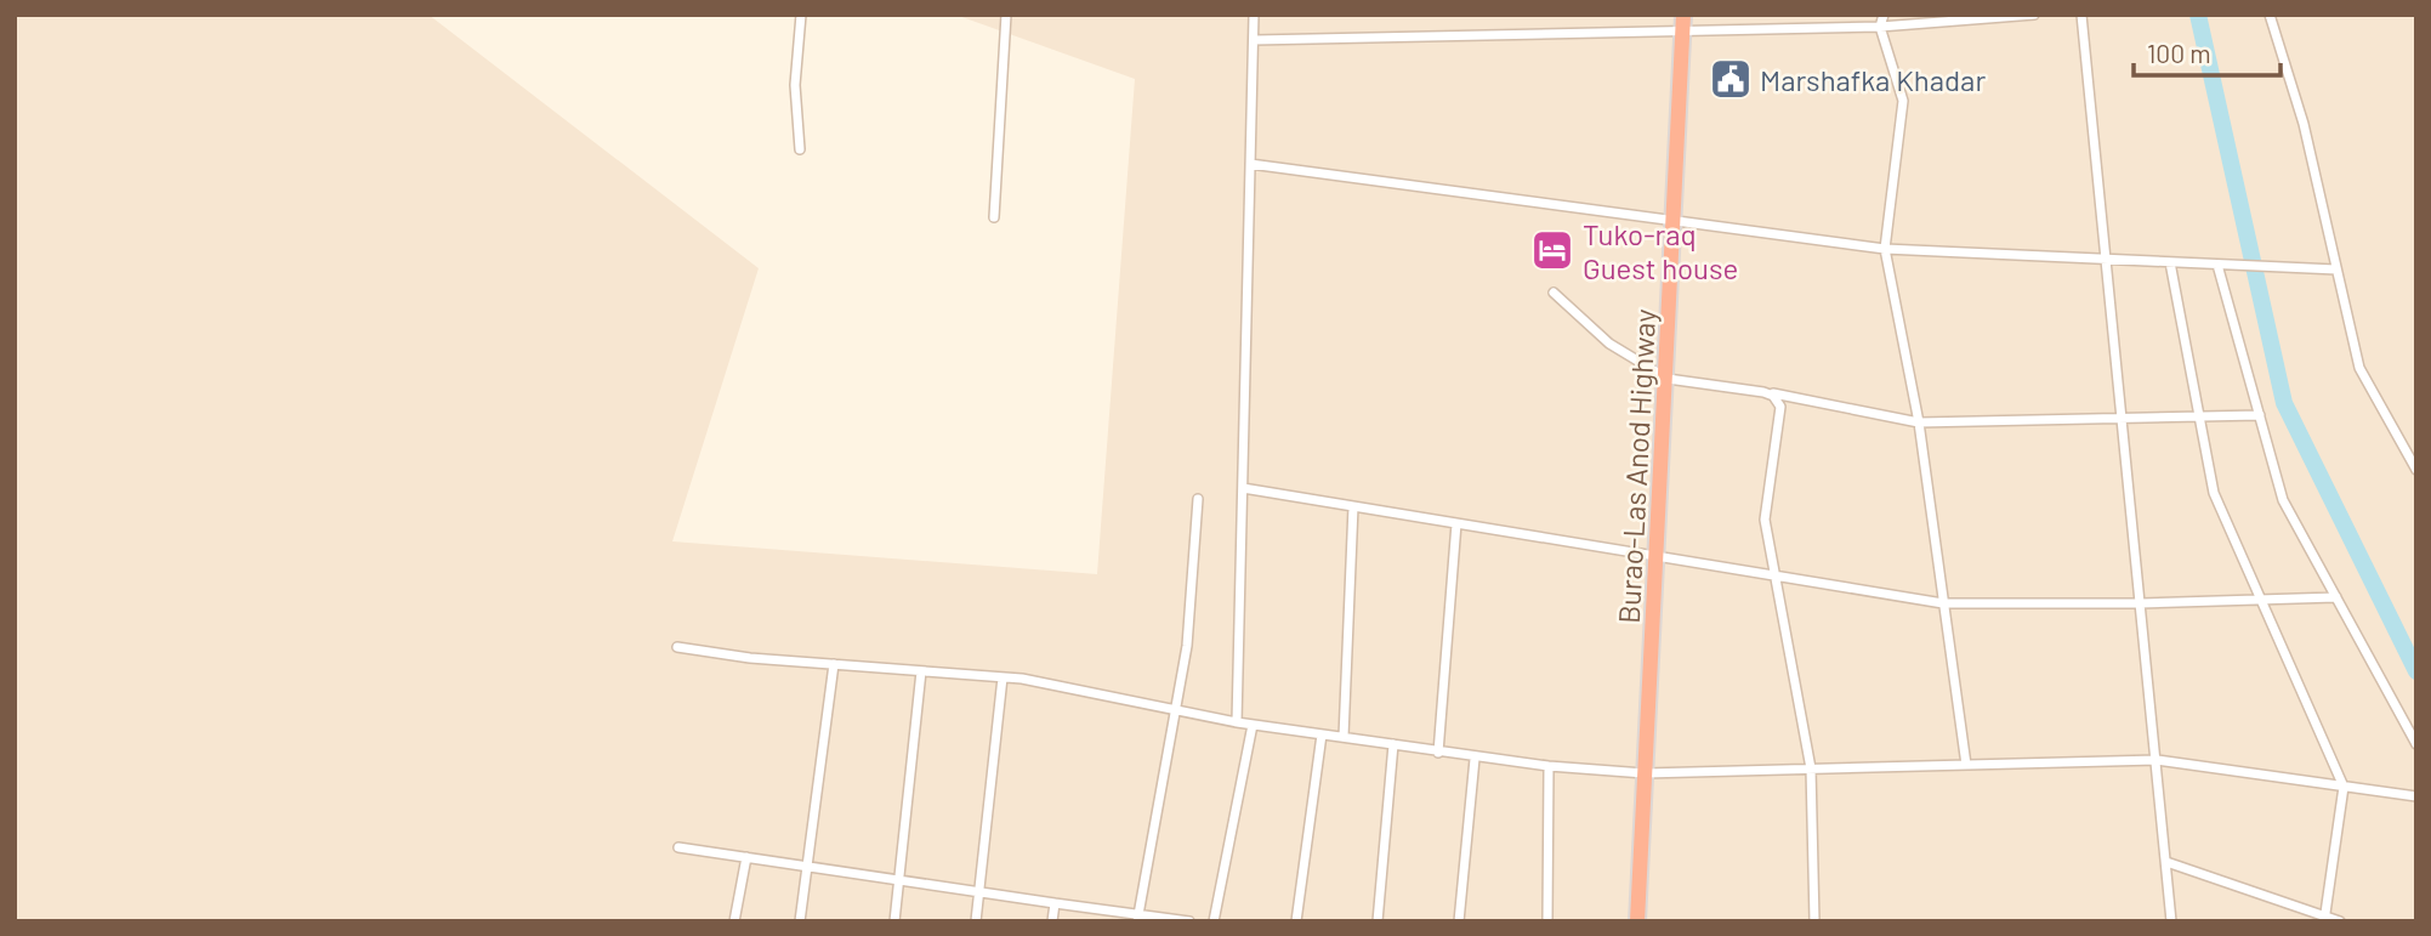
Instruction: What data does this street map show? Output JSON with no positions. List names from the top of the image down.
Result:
{
  "streets": {
    "highway": ["Burao-Las Anod Highway"]
  },
  "places": {
    "public building": ["Marshafka Khadar"],
    "hotel": ["Tuko-raq Guest house"]
  },
  "scale_bar": "100 m"
}
